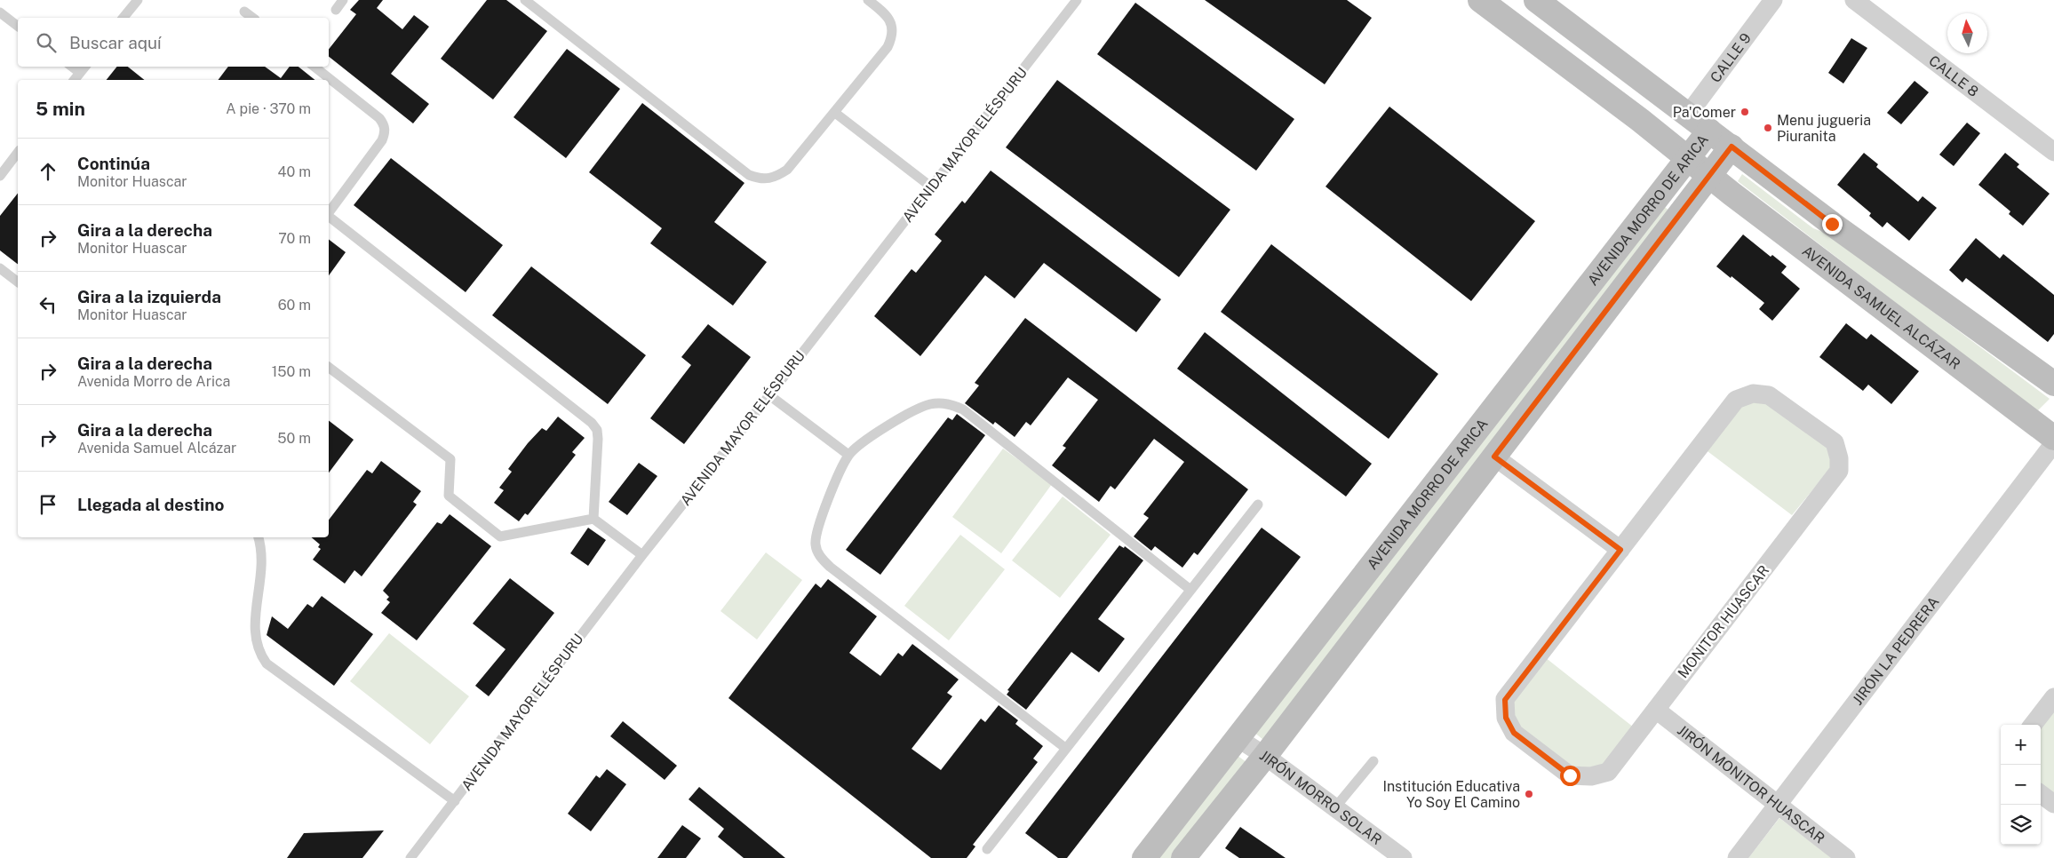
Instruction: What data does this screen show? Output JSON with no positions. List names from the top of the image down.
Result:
{
  "streets": {
    "main road": ["AVENIDA MORRO DE ARICA", "AVENIDA SAMUEL ALCÁZAR"],
    "street": [
      "CALLE 9",
      "CALLE 8",
      "MONITOR HUASCAR",
      "JIRÓN LA PEDRERA",
      "JIRÓN MONITOR HUASCAR",
      "JIRÓN MORRO SOLAR"
    ],
    "lane": ["AVENIDA MAYOR ELÉSPURU"]
  },
  "crossings": [
    ["AVENIDA MORRO DE ARICA", "AVENIDA SAMUEL ALCÁZAR"],
    ["AVENIDA MORRO DE ARICA", "JIRÓN MORRO SOLAR"],
    ["MONITOR HUASCAR", "JIRÓN MONITOR HUASCAR"],
    ["JIRÓN LA PEDRERA", "JIRÓN MONITOR HUASCAR"]
  ],
  "places": ["Pa'Comer", "Menu jugueria Piuranita", "Institución Educativa Yo Soy El Camino"],
  "north": "top",
  "page": {
    "search": "Buscar aquí",
    "heading": ["5 min", "A pie · 370 m"],
    "list": [
      ["Continúa", "Monitor Huascar", "40 m"],
      ["Gira a la derecha", "Monitor Huascar", "70 m"],
      ["Gira a la izquierda", "Monitor Huascar", "60 m"],
      ["Gira a la derecha", "Avenida Morro de Arica", "150 m"],
      ["Gira a la derecha", "Avenida Samuel Alcázar", "50 m"],
      "Llegada al destino"
    ],
    "map_buttons": ["+", "−"]
  }
}
